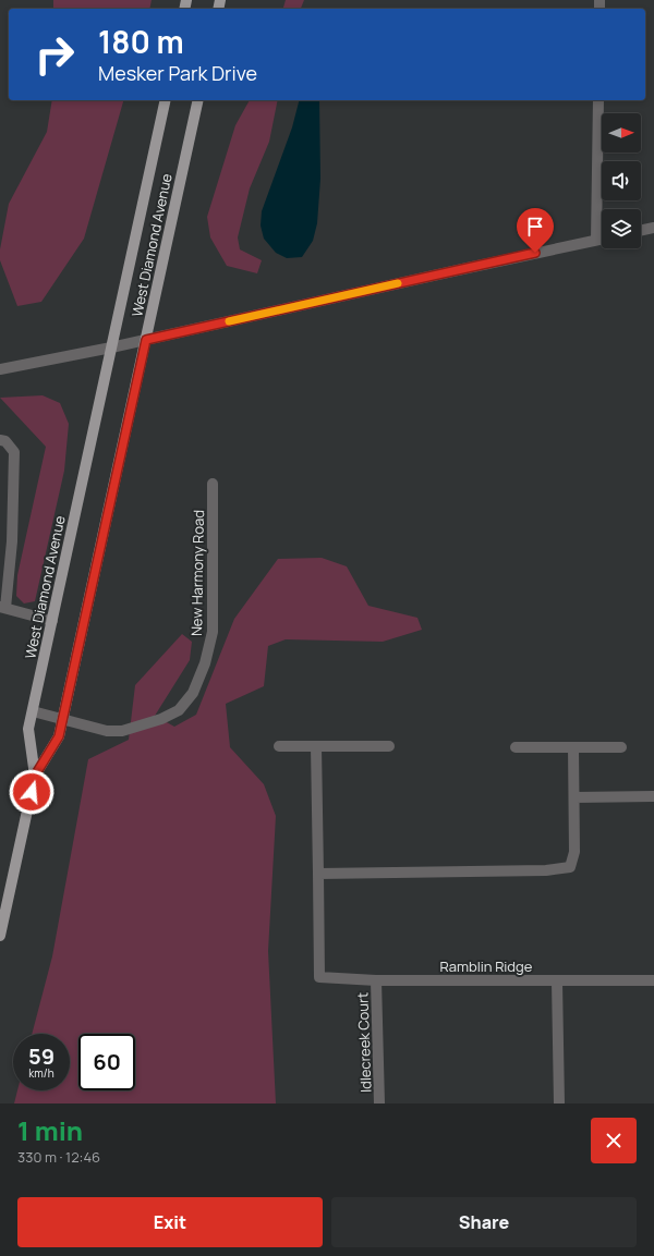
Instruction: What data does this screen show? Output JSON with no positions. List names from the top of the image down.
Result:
{
  "streets": {
    "main road": ["West Diamond Avenue"],
    "street": ["New Harmony Road", "Ramblin Ridge", "Idlecreek Court"]
  },
  "crossings": [
    ["West Diamond Avenue", "New Harmony Road"],
    ["Ramblin Ridge", "Idlecreek Court"]
  ],
  "north": "right",
  "page": {
    "turn": ["180 m", "Mesker Park Drive"],
    "speed": "59 km/h",
    "limit": "60",
    "heading": ["1 min", "330 m · 12:46"],
    "buttons": ["Exit", "Share"]
  }
}
